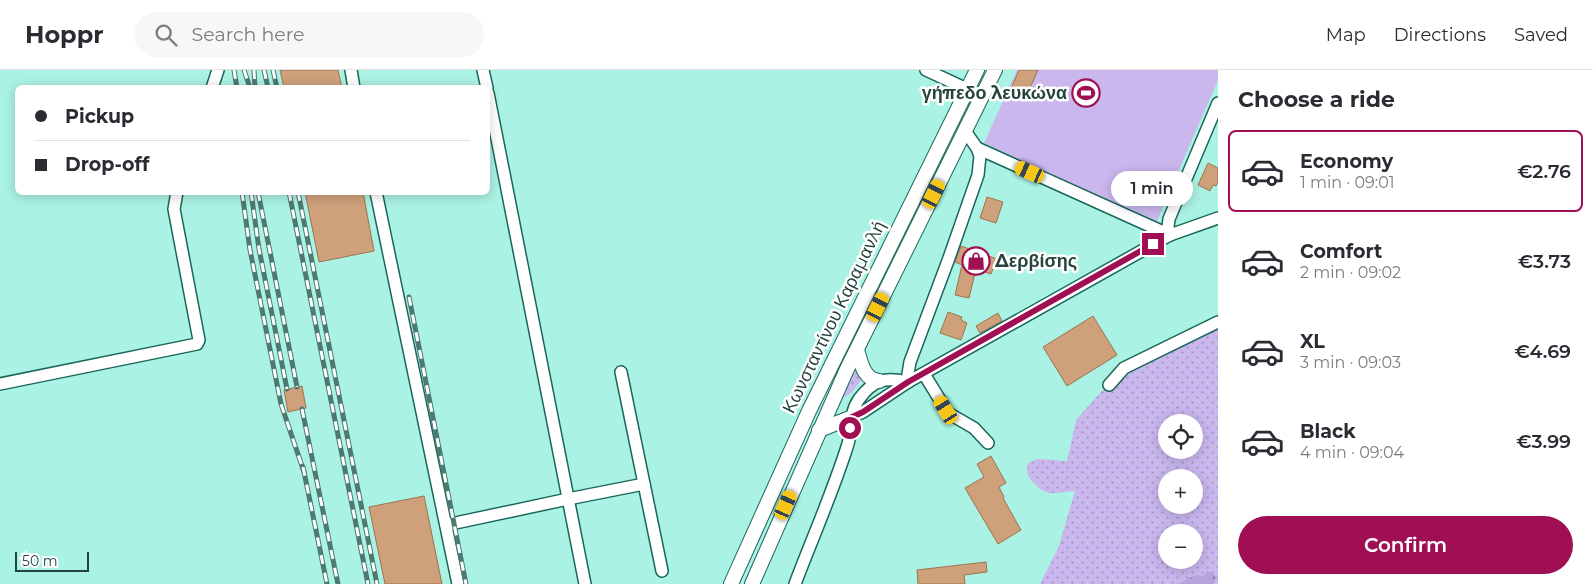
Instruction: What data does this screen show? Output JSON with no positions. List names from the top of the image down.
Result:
{
  "streets": {
    "main road": ["Κωνσταντίνου Καραμανλή"]
  },
  "places": {
    "sports": ["γήπεδο λευκώνα"],
    "shop": ["Δερβίσης"]
  },
  "scale_bar": "50 m",
  "page": {
    "header": "Hoppr",
    "search": "Search here",
    "nav": ["Map", "Directions", "Saved"],
    "heading": "Choose a ride",
    "banner": ["Pickup", "Drop-off"],
    "list": [
      {
        "name": "Economy",
        "note": "1 min · 09:01",
        "value": "€2.76"
      },
      {
        "name": "Comfort",
        "note": "2 min · 09:02",
        "value": "€3.73"
      },
      {
        "name": "XL",
        "note": "3 min · 09:03",
        "value": "€4.69"
      },
      {
        "name": "Black",
        "note": "4 min · 09:04",
        "value": "€3.99"
      }
    ],
    "bubble": "1 min",
    "map_buttons": ["+", "−"],
    "buttons": "Confirm",
    "scale": "50 m"
  }
}
